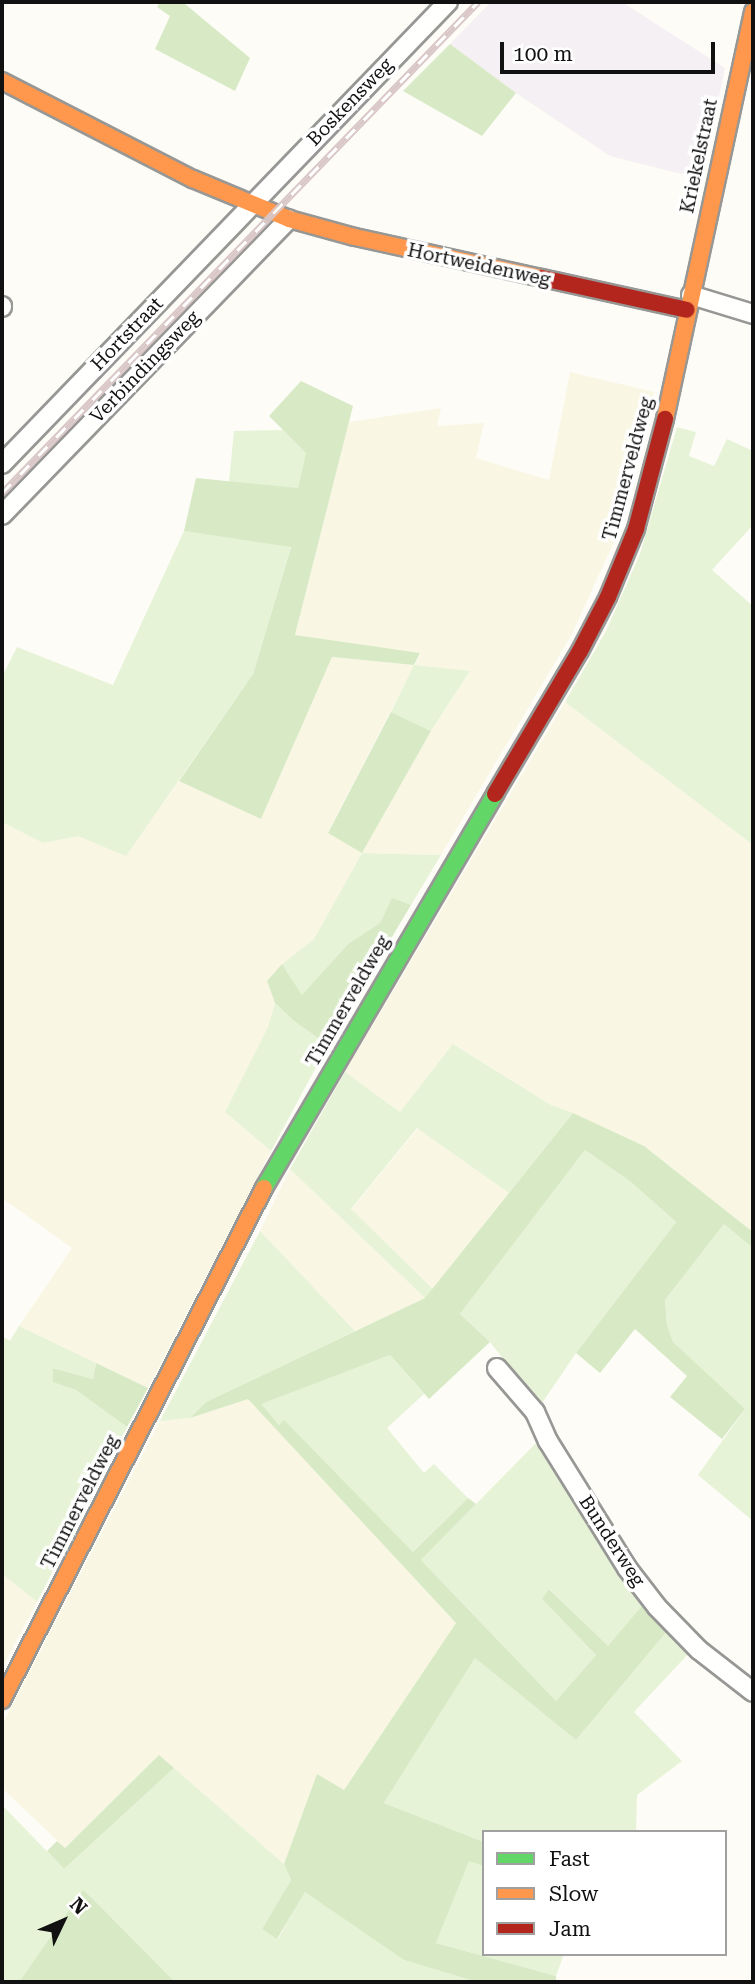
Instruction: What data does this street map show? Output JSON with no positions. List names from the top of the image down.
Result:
{
  "streets": {
    "street": [
      "Boskensweg",
      "Kriekelstraat",
      "Hortweidenweg",
      "Hortstraat",
      "Verbindingsweg",
      "Timmerveldweg",
      "Bunderweg"
    ]
  },
  "crossings": [
    ["Boskensweg", "Hortstraat"],
    ["Kriekelstraat", "Hortweidenweg"],
    ["Kriekelstraat", "Timmerveldweg"],
    ["Hortweidenweg", "Verbindingsweg"],
    ["Hortweidenweg", "Timmerveldweg"]
  ],
  "legend": ["Fast", "Slow", "Jam"],
  "scale_bar": "100 m",
  "north": "top right"
}
